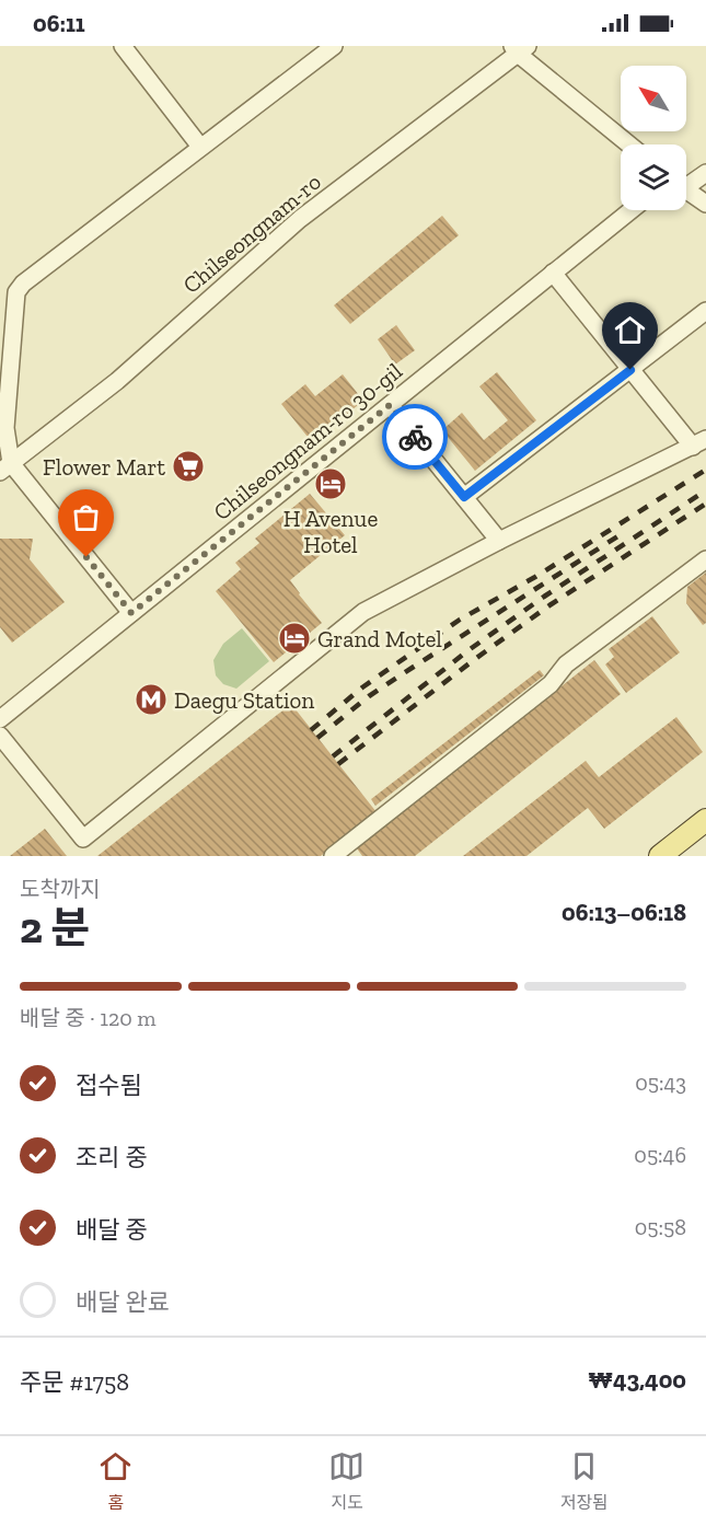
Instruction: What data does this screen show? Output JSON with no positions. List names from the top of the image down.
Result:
{
  "streets": {
    "street": ["Chilseongnam-ro", "Chilseongnam-ro 30-gil"]
  },
  "places": {
    "supermarket": ["Flower Mart"],
    "hotel": ["H Avenue Hotel", "Grand Motel"],
    "metro station": ["Daegu Station"]
  },
  "north": "top left",
  "page": {
    "status": "06:11",
    "heading": ["2 분", "도착까지", "06:13–06:18"],
    "panel": ["주문 #1758", "₩43,400"],
    "bar": "배달 중 · 120 m",
    "list": [
      ["접수됨", "05:43"],
      ["조리 중", "05:46"],
      ["배달 중", "05:58"],
      "배달 완료"
    ],
    "tabs": ["홈", "지도", "저장됨"]
  }
}
